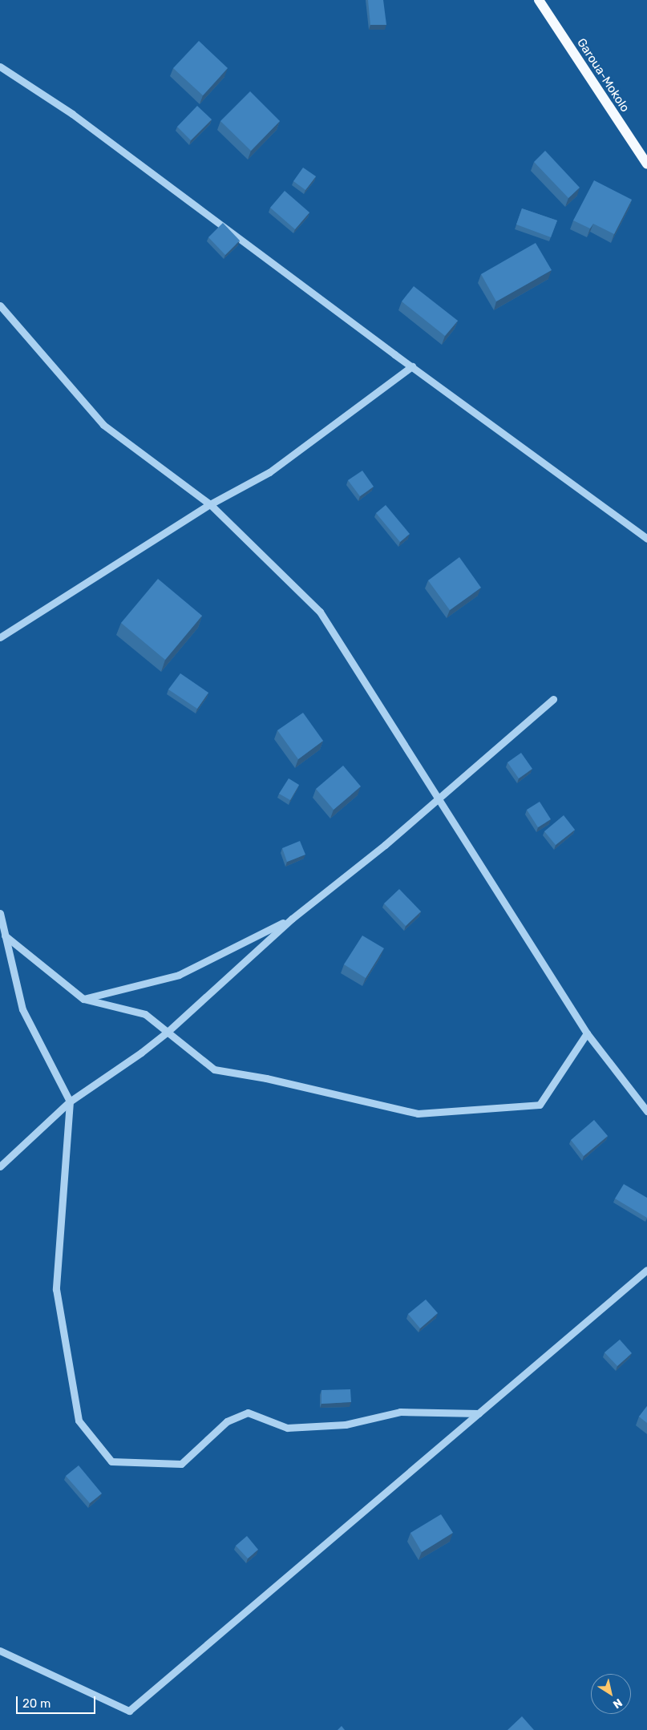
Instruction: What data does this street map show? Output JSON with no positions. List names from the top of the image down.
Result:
{
  "streets": {
    "main road": ["Garoua-Mokolo"]
  },
  "scale_bar": "20 m",
  "north": "bottom right"
}
